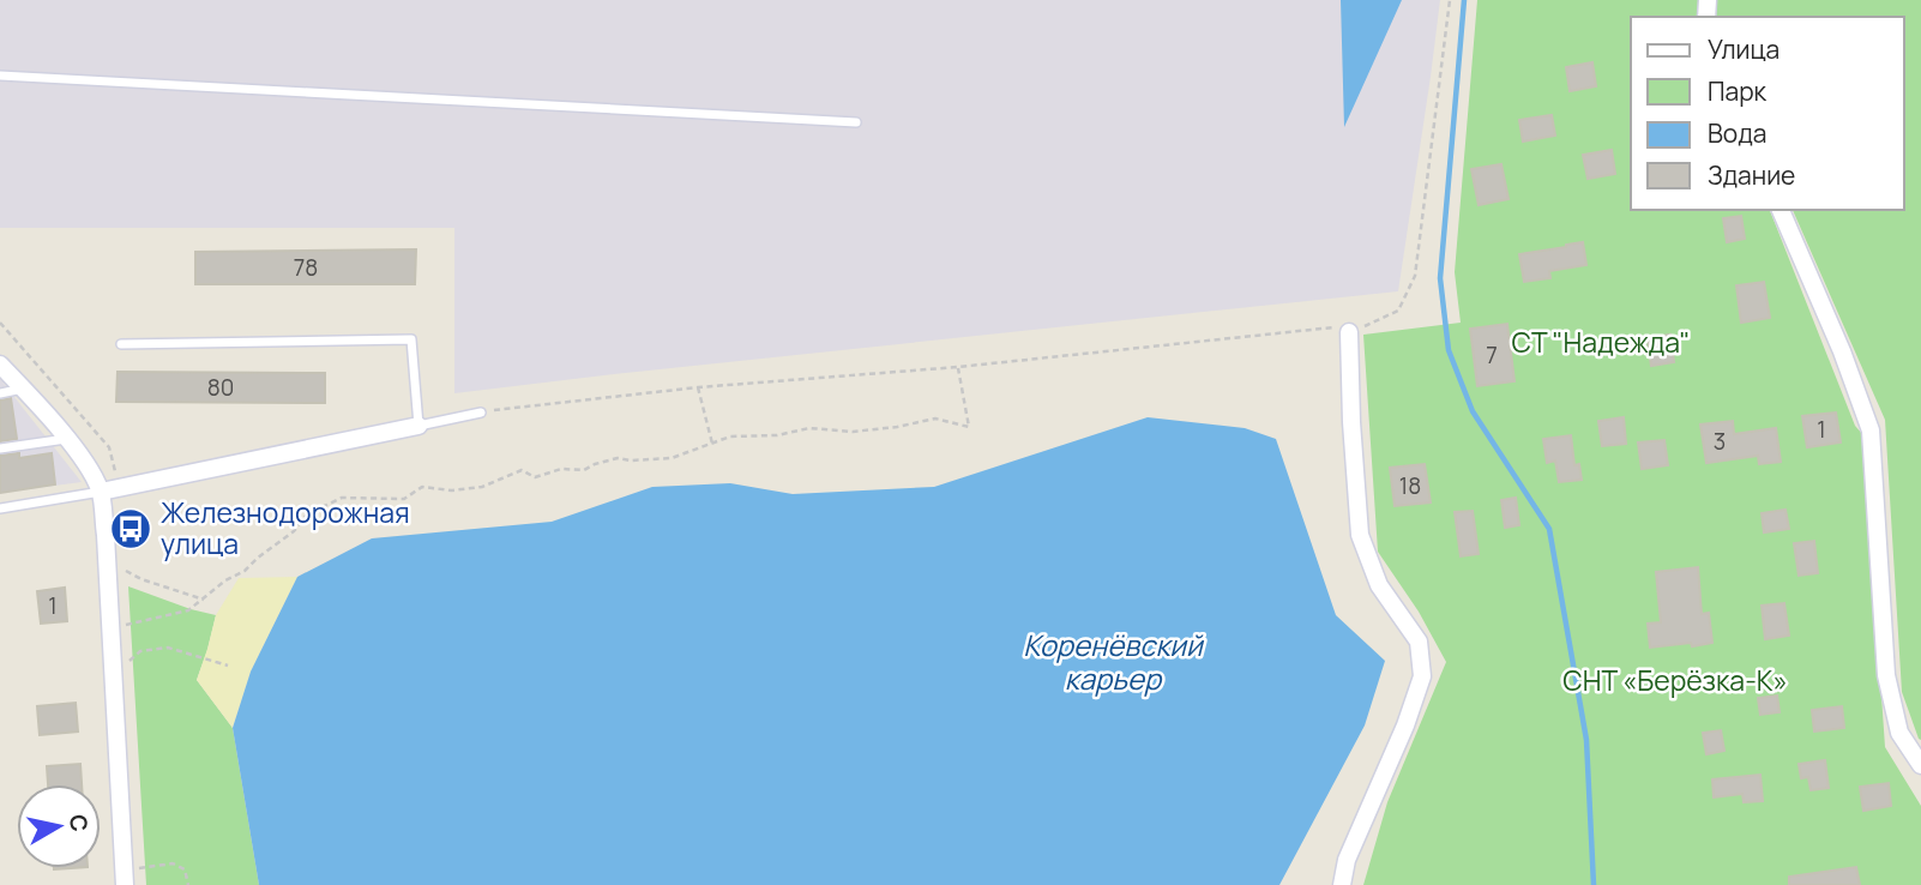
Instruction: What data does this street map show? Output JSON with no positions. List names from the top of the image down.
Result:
{
  "water": ["Коренёвский карьер"],
  "parks": ["СТ \"Надежда\"", "СНТ «Берёзка-К»"],
  "places": {
    "bus stop": ["Железнодорожная улица"]
  },
  "house_numbers": [
    "78",
    "7",
    "80",
    "1",
    "3",
    "18",
    "1"
  ],
  "legend": [
    "Улица",
    "Парк",
    "Вода",
    "Здание"
  ],
  "north": "right"
}
